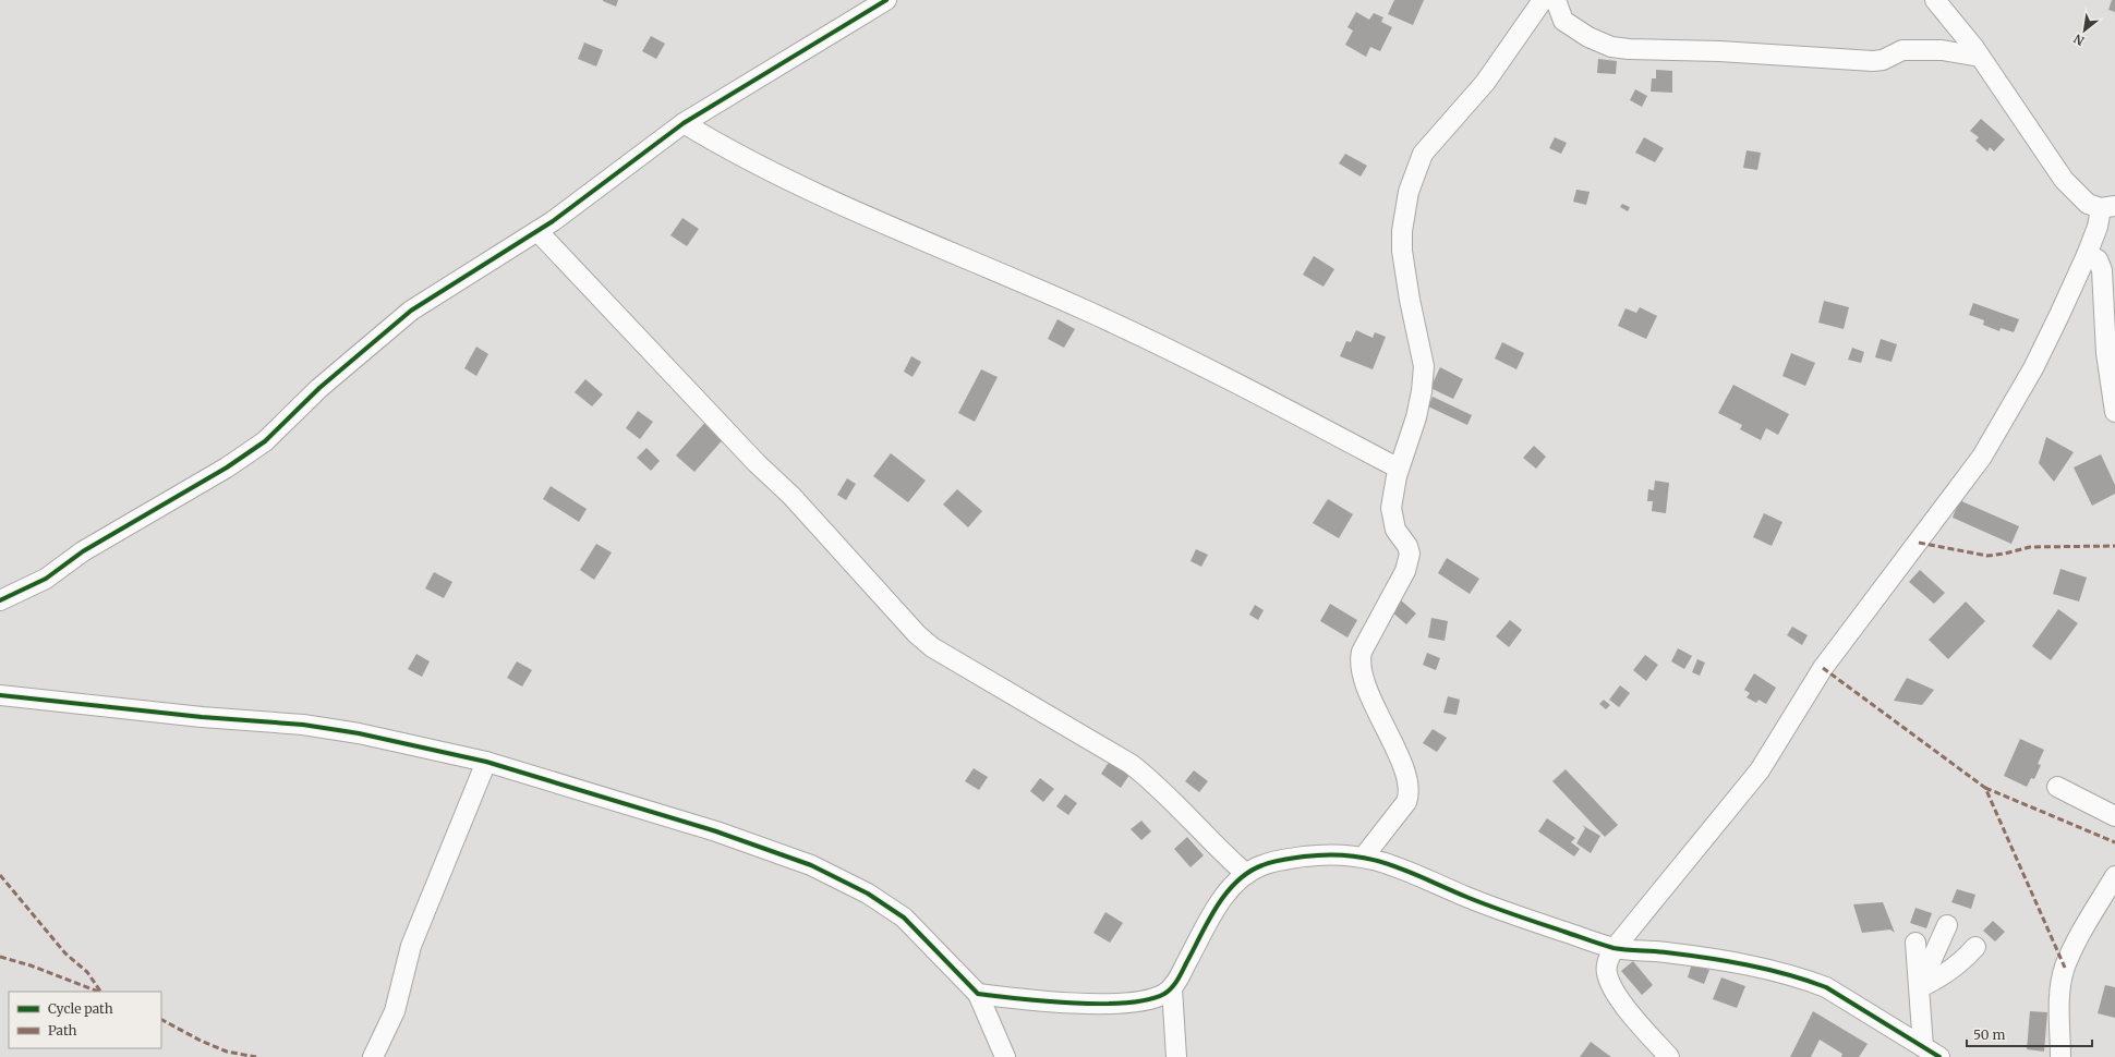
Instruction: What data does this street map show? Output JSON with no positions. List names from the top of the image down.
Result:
{
  "legend": ["Cycle path", "Path"],
  "scale_bar": "50 m",
  "north": "bottom left"
}
